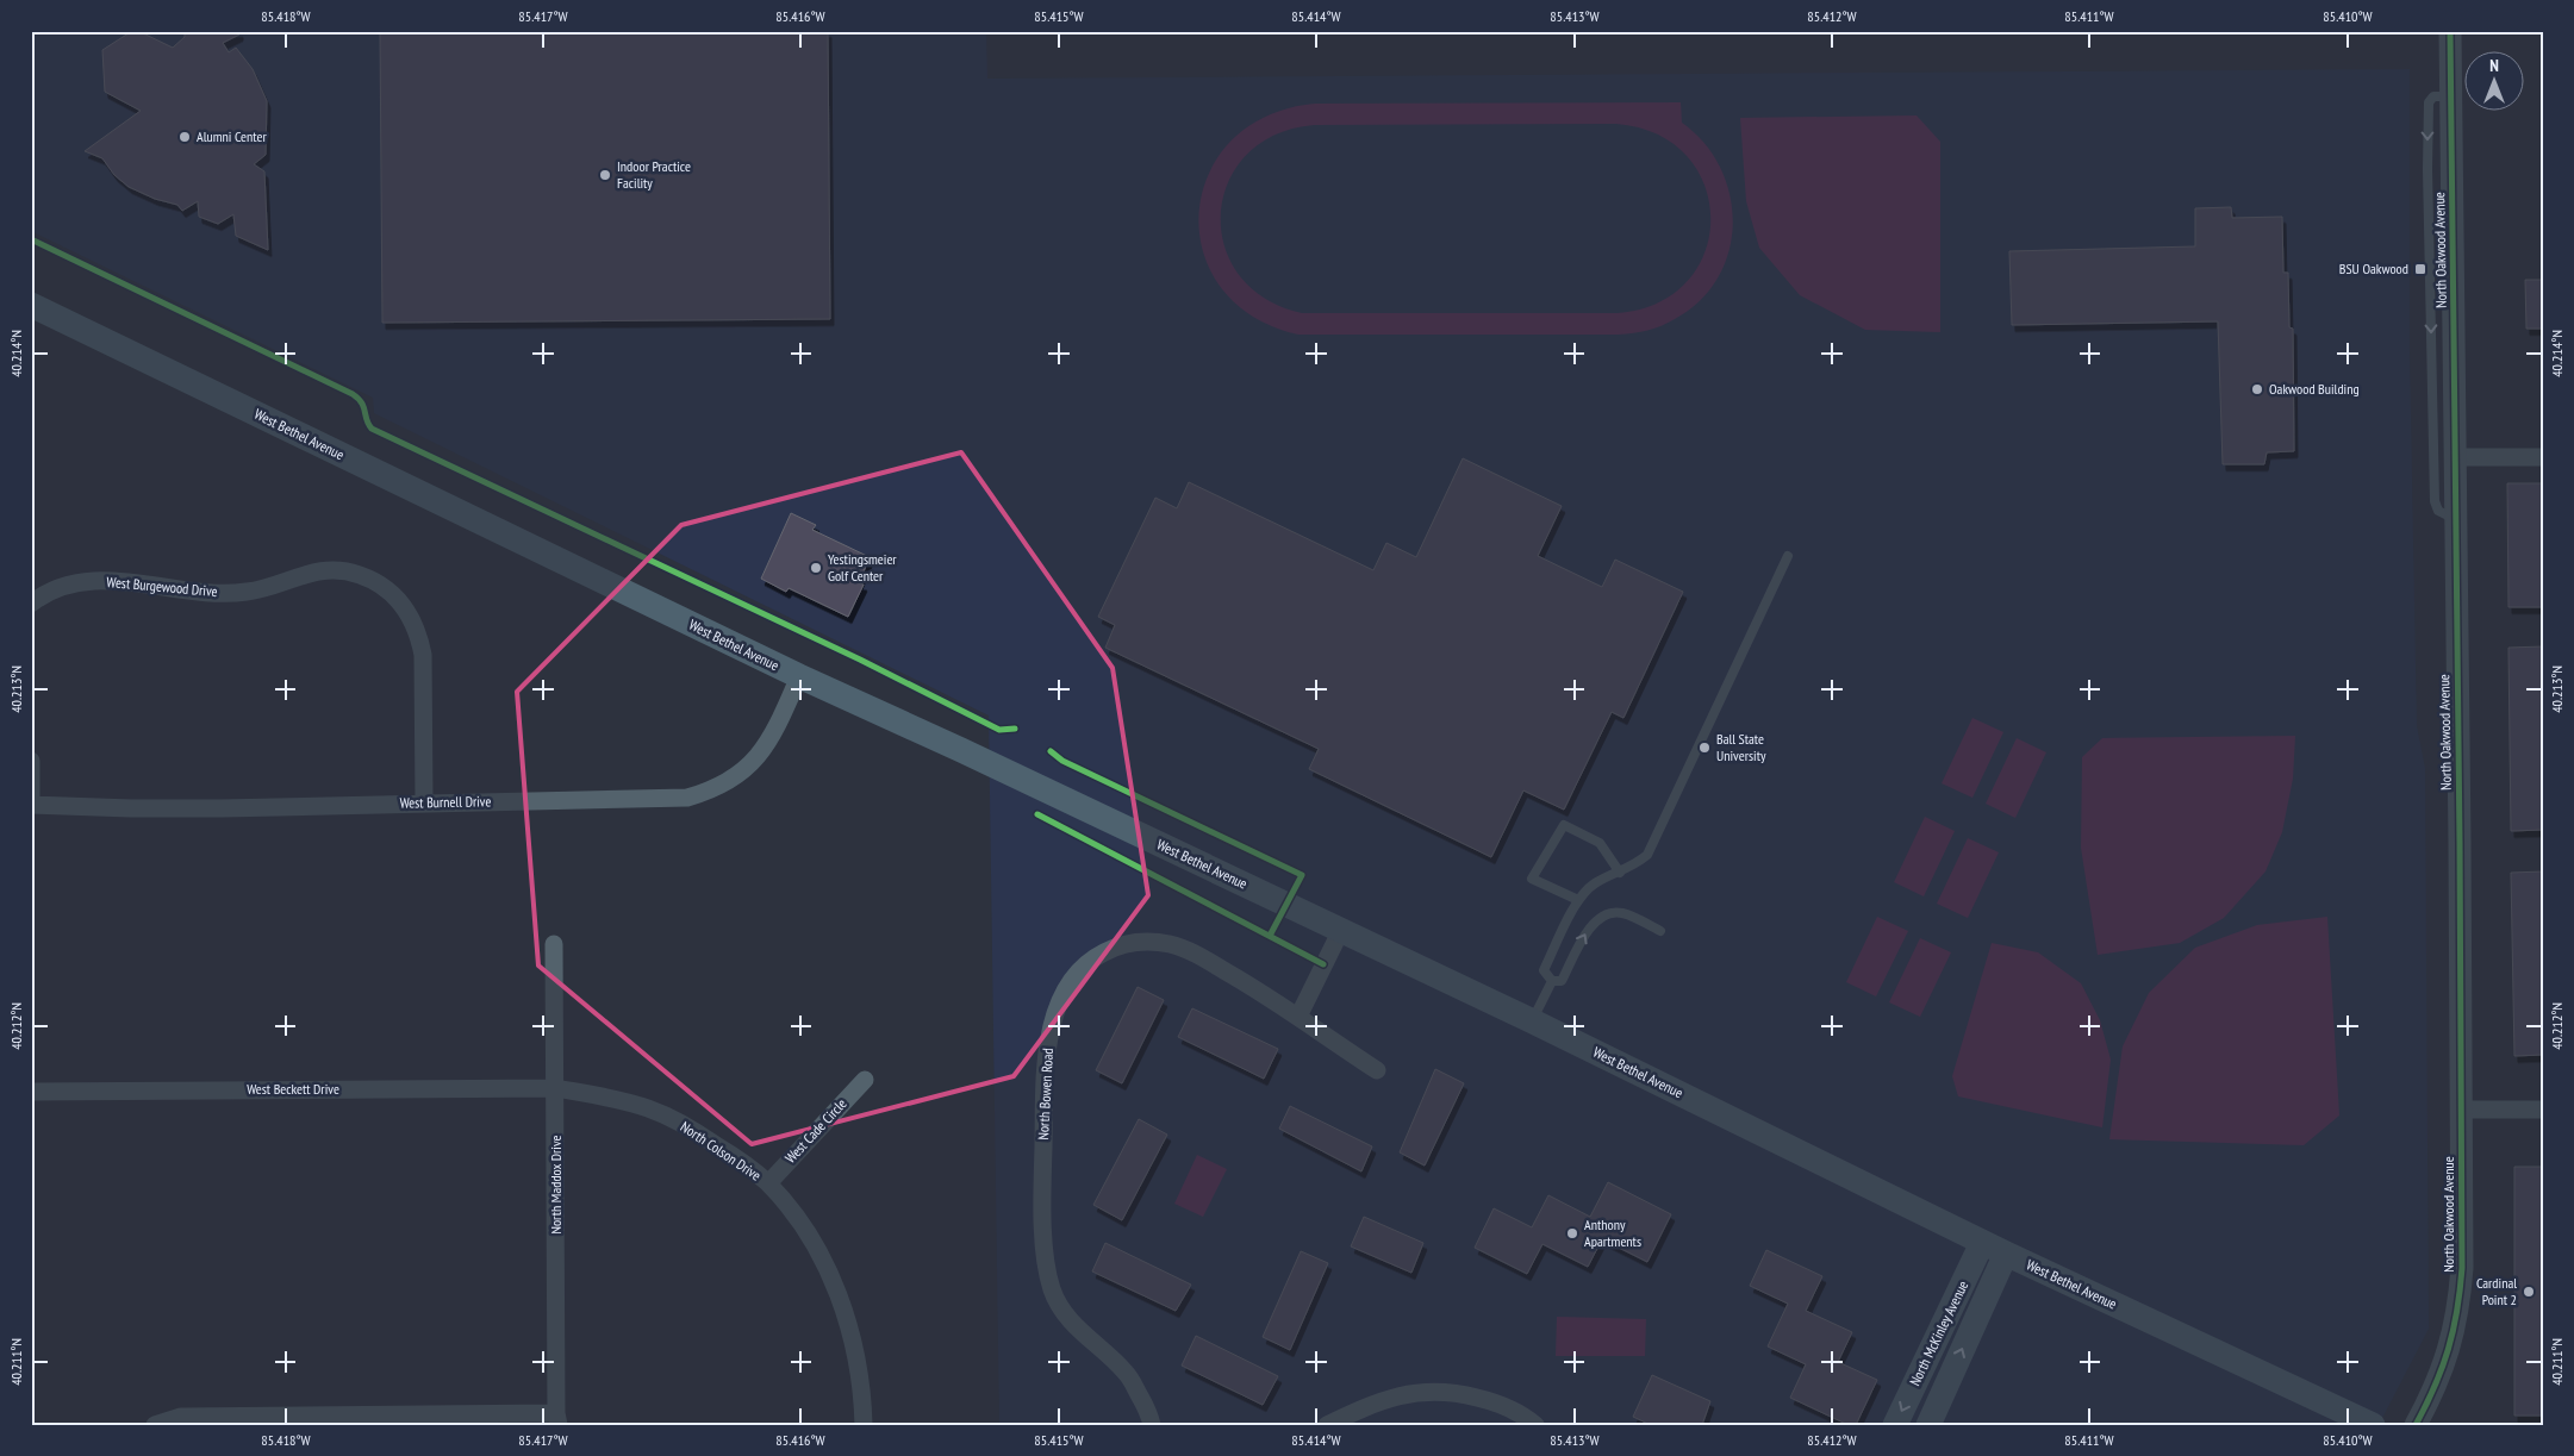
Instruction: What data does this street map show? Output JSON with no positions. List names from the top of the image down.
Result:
{
  "streets": {
    "main road": ["West Bethel Avenue", "North McKinley Avenue"],
    "street": [
      "North Oakwood Avenue",
      "West Burgewood Drive",
      "West Burnell Drive",
      "West Beckett Drive",
      "North Bowen Road",
      "West Cade Circle",
      "North Colson Drive",
      "North Maddox Drive"
    ]
  },
  "crossings": [
    ["West Bethel Avenue", "West Burnell Drive"],
    ["West Bethel Avenue", "North McKinley Avenue"],
    ["West Burgewood Drive", "West Burnell Drive"],
    ["West Beckett Drive", "North Colson Drive"],
    ["West Beckett Drive", "North Maddox Drive"],
    ["West Cade Circle", "North Colson Drive"],
    ["North Colson Drive", "North Maddox Drive"]
  ],
  "places": {
    "other": [
      "Alumni Center",
      "Indoor Practice Facility",
      "Oakwood Building",
      "Yestingsmeier Golf Center",
      "Ball State University",
      "Anthony Apartments",
      "Cardinal Point 2"
    ],
    "transit": ["BSU Oakwood"]
  },
  "north": "top",
  "coordinates": [
    "85.418°W",
    "85.417°W",
    "85.416°W",
    "85.415°W",
    "85.414°W",
    "85.413°W",
    "85.412°W",
    "85.411°W",
    "85.410°W",
    "40.214°N",
    "40.213°N",
    "40.212°N",
    "40.211°N"
  ]
}
